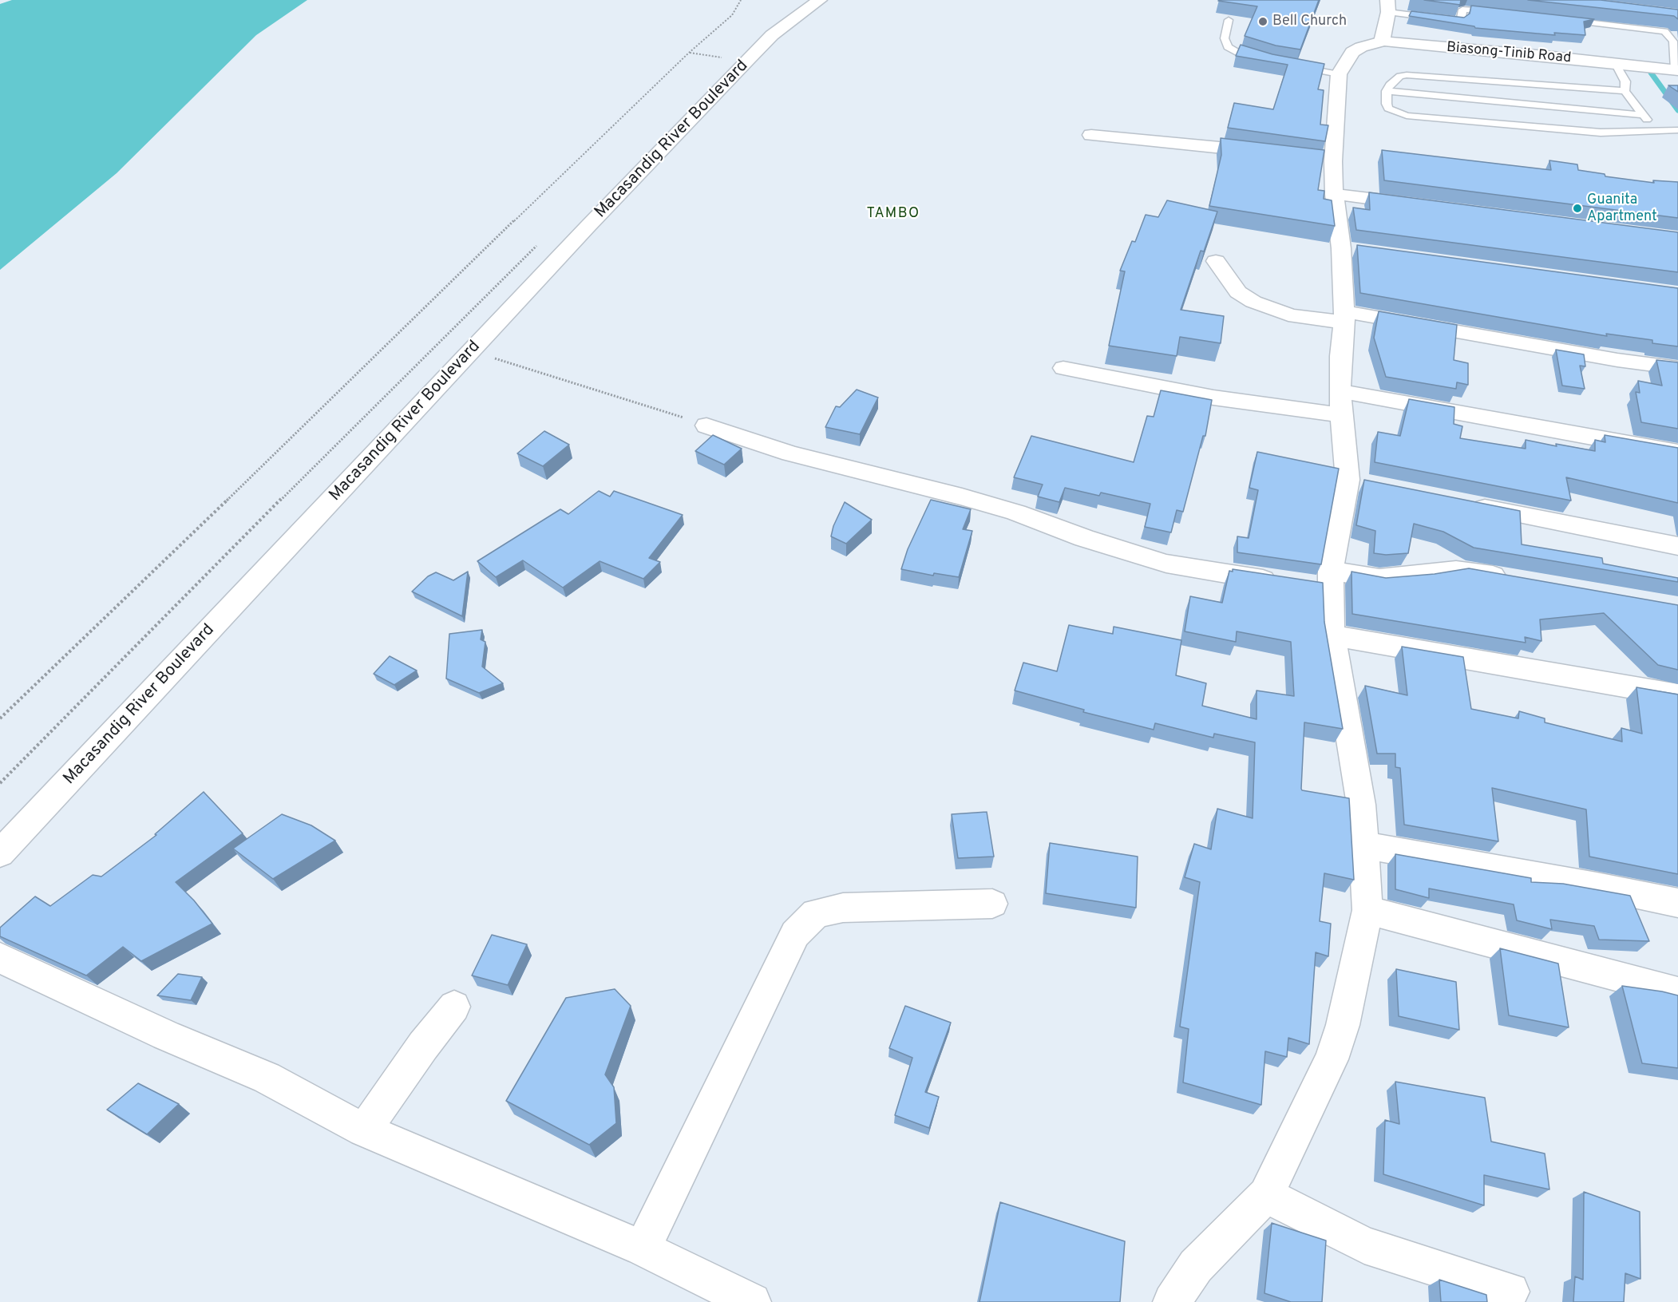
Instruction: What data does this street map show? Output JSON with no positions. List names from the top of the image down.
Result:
{
  "streets": {
    "street": ["Biasong-Tinib Road", "Macasandig River Boulevard"]
  },
  "districts": ["TAMBO"],
  "places": ["Bell Church", "Guanita Apartment"]
}
